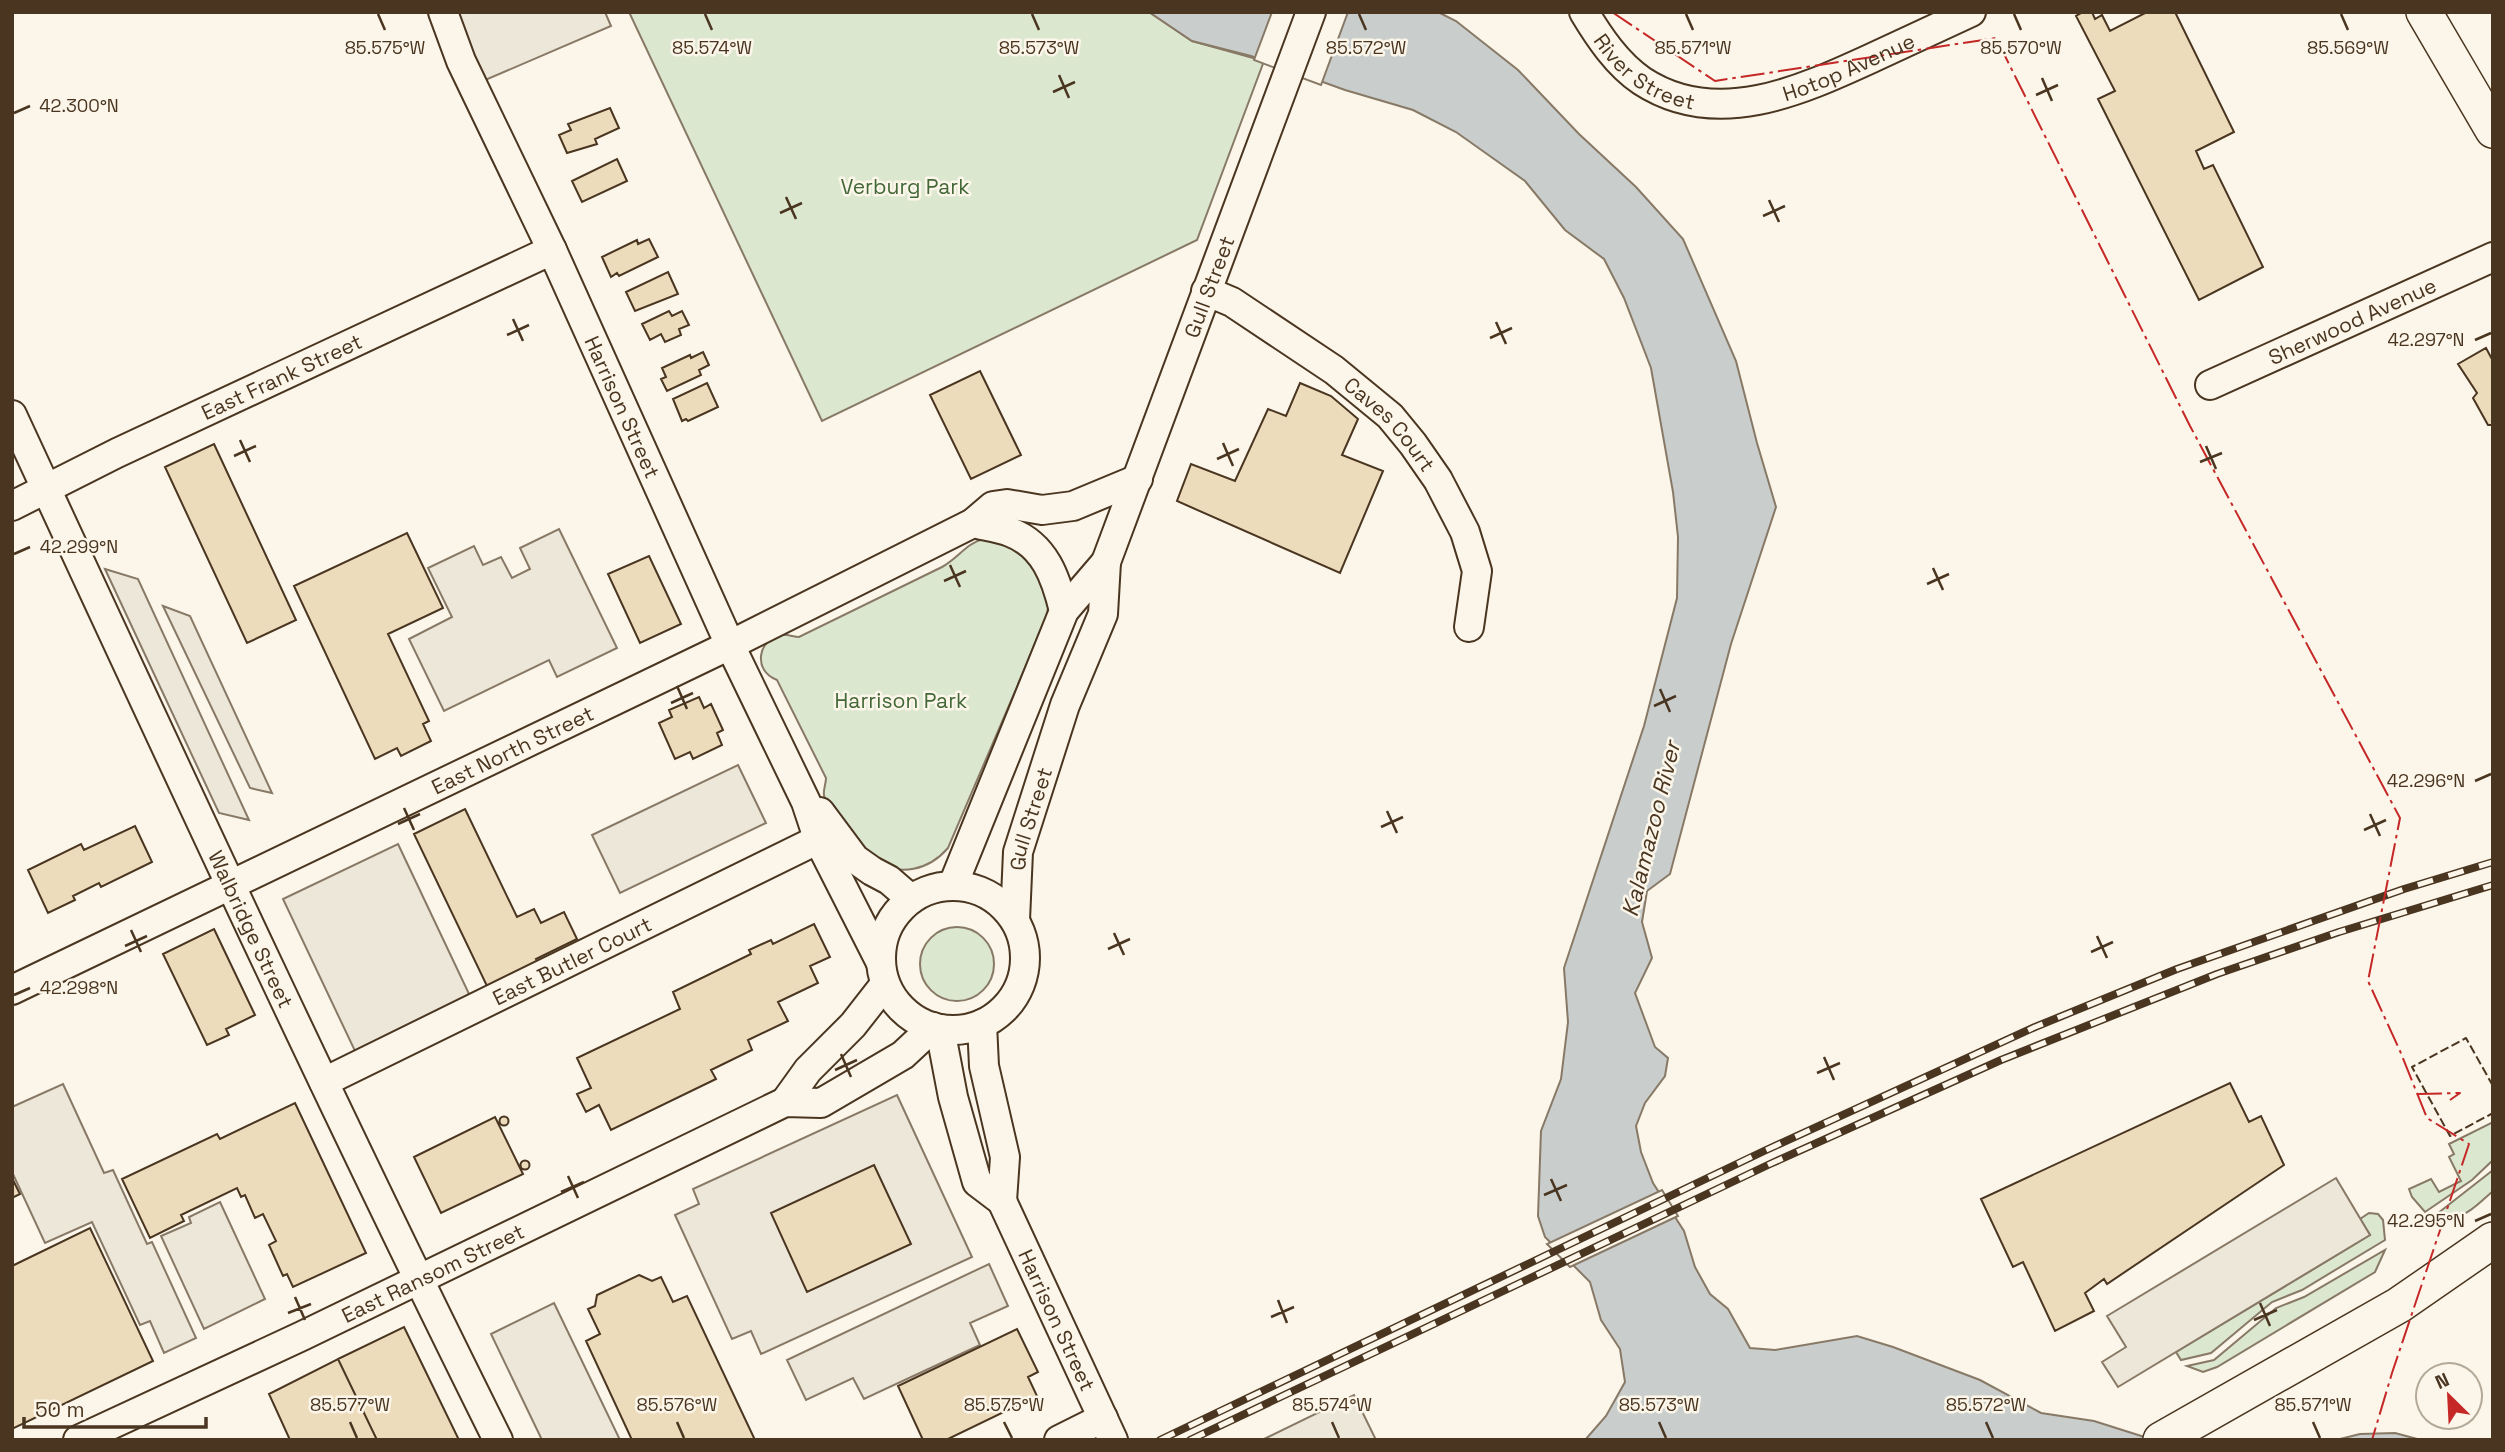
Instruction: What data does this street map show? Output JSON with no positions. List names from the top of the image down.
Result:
{
  "streets": {
    "street": [
      "River Street",
      "Hotop Avenue",
      "Gull Street",
      "Sherwood Avenue",
      "East Frank Street",
      "Harrison Street",
      "Caves Court",
      "East North Street",
      "Walbridge Street",
      "East Butler Court",
      "East Ransom Street"
    ]
  },
  "crossings": [
    ["River Street", "Hotop Avenue"],
    ["Gull Street", "Harrison Street"],
    ["Gull Street", "Caves Court"],
    ["Gull Street", "East North Street"],
    ["Gull Street", "East Ransom Street"],
    ["East Frank Street", "Harrison Street"],
    ["East Frank Street", "Walbridge Street"],
    ["Harrison Street", "East North Street"],
    ["Harrison Street", "East Butler Court"],
    ["Harrison Street", "East Ransom Street"],
    ["East North Street", "Walbridge Street"],
    ["Walbridge Street", "East Butler Court"],
    ["Walbridge Street", "East Ransom Street"]
  ],
  "water": ["Kalamazoo River"],
  "parks": ["Verburg Park", "Harrison Park"],
  "scale_bar": "50 m",
  "north": "top left",
  "coordinates": [
    "85.575°W",
    "85.574°W",
    "85.573°W",
    "85.572°W",
    "85.571°W",
    "85.570°W",
    "85.569°W",
    "42.300°N",
    "42.297°N",
    "42.299°N",
    "42.296°N",
    "42.298°N",
    "42.295°N",
    "85.577°W",
    "85.576°W"
  ]
}
